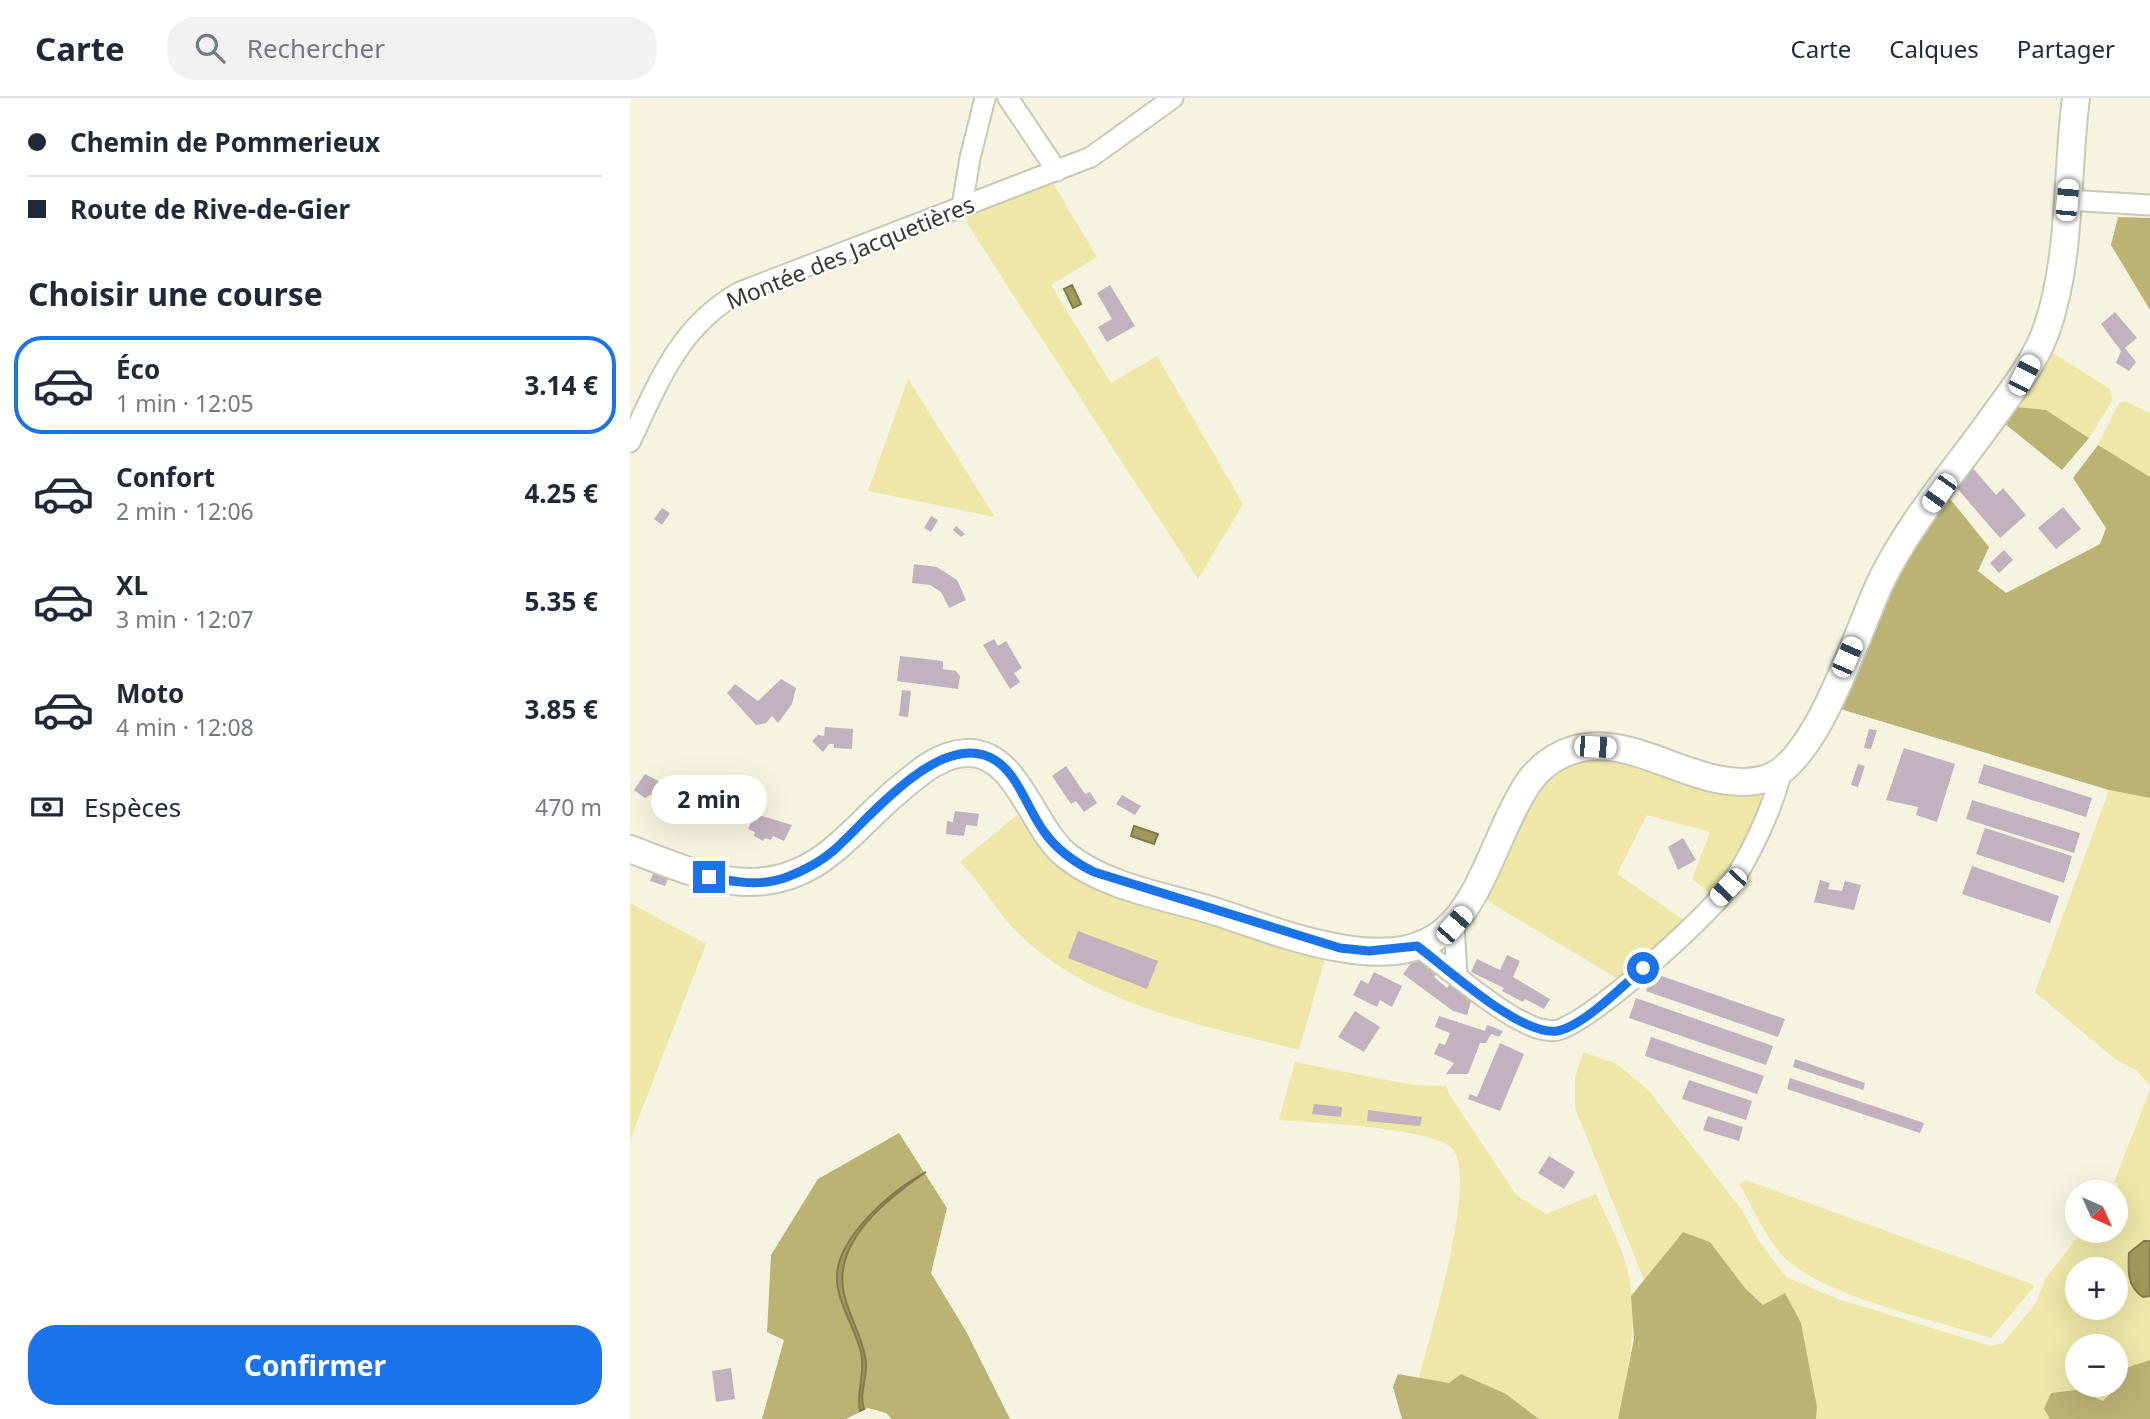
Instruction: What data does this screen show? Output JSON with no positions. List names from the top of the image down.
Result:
{
  "streets": {
    "street": ["Montée des Jacquetières"]
  },
  "north": "bottom right",
  "page": {
    "header": "Carte",
    "search": "Rechercher",
    "nav": ["Carte", "Calques", "Partager"],
    "banner": ["Chemin de Pommerieux", "Route de Rive-de-Gier"],
    "heading": "Choisir une course",
    "list": [
      {
        "name": "Éco",
        "note": "1 min · 12:05",
        "value": "3.14 €"
      },
      {
        "name": "Confort",
        "note": "2 min · 12:06",
        "value": "4.25 €"
      },
      {
        "name": "XL",
        "note": "3 min · 12:07",
        "value": "5.35 €"
      },
      {
        "name": "Moto",
        "note": "4 min · 12:08",
        "value": "3.85 €"
      }
    ],
    "pay": ["Espèces", "470 m"],
    "bubble": "2 min",
    "map_buttons": ["+", "−"],
    "buttons": "Confirmer"
  }
}
